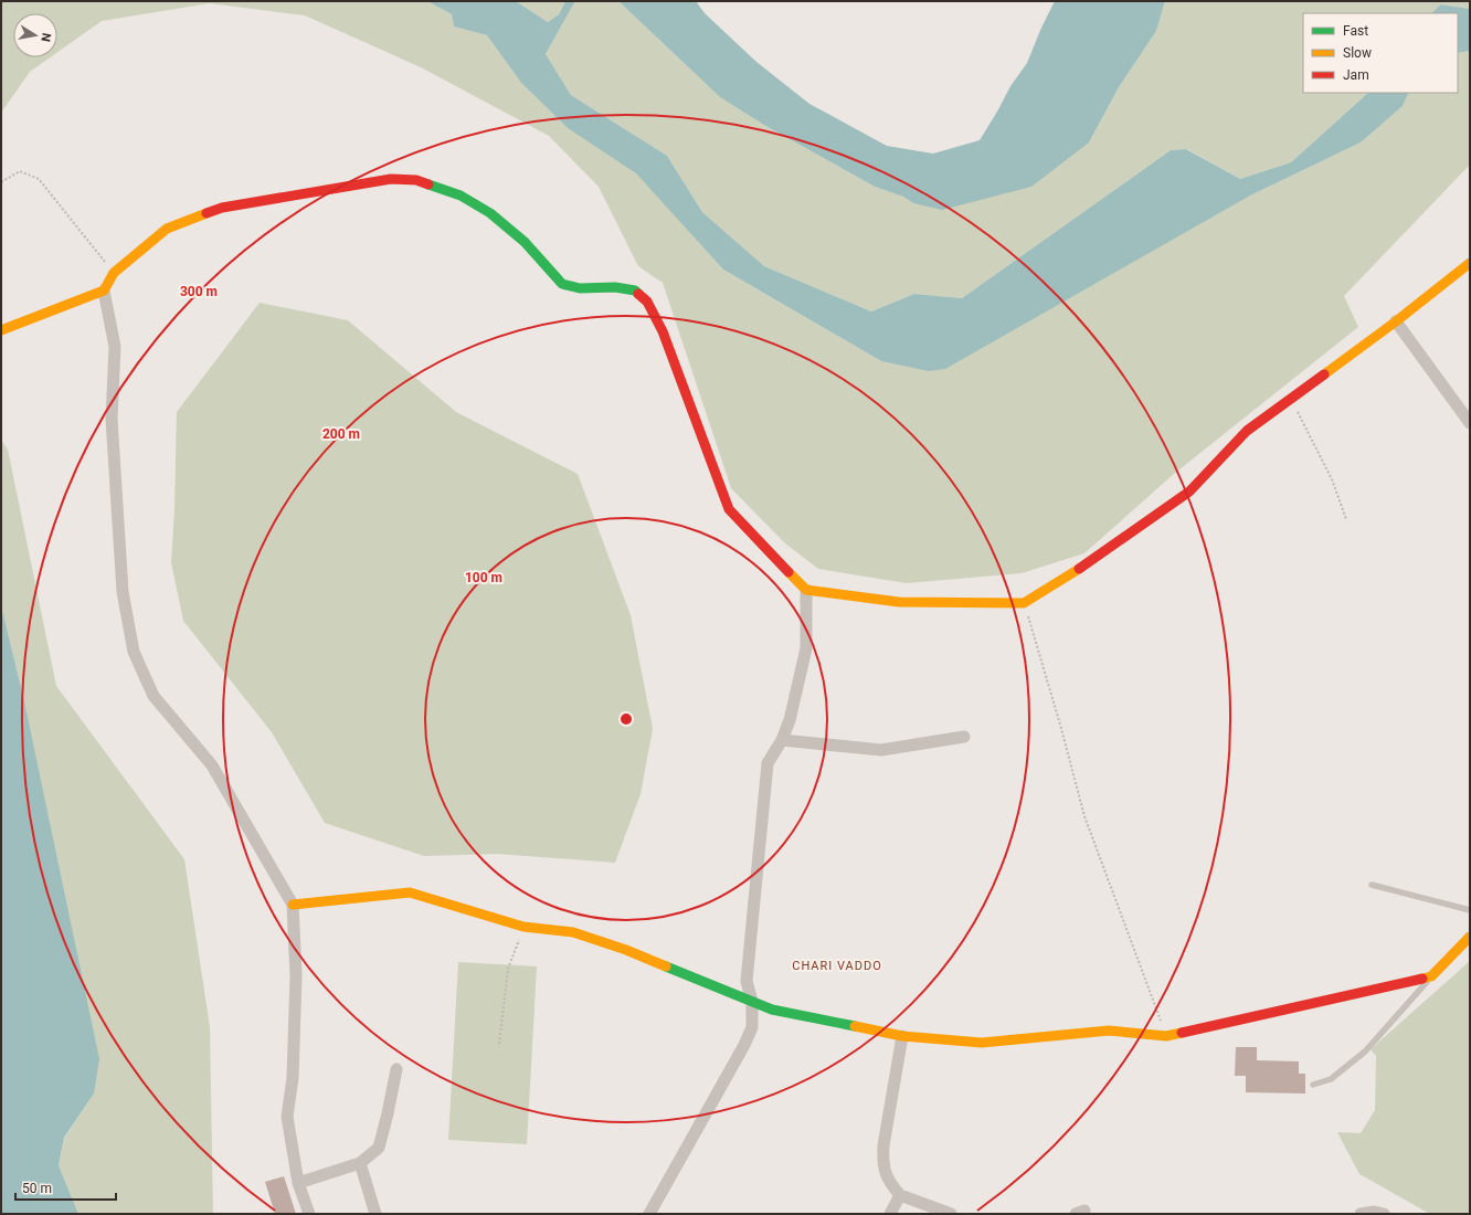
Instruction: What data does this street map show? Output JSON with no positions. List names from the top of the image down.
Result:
{
  "districts": ["CHARI VADDO"],
  "legend": ["Fast", "Slow", "Jam"],
  "scale_bar": "50 m",
  "north": "right",
  "rings": ["300 m", "200 m", "100 m"]
}
